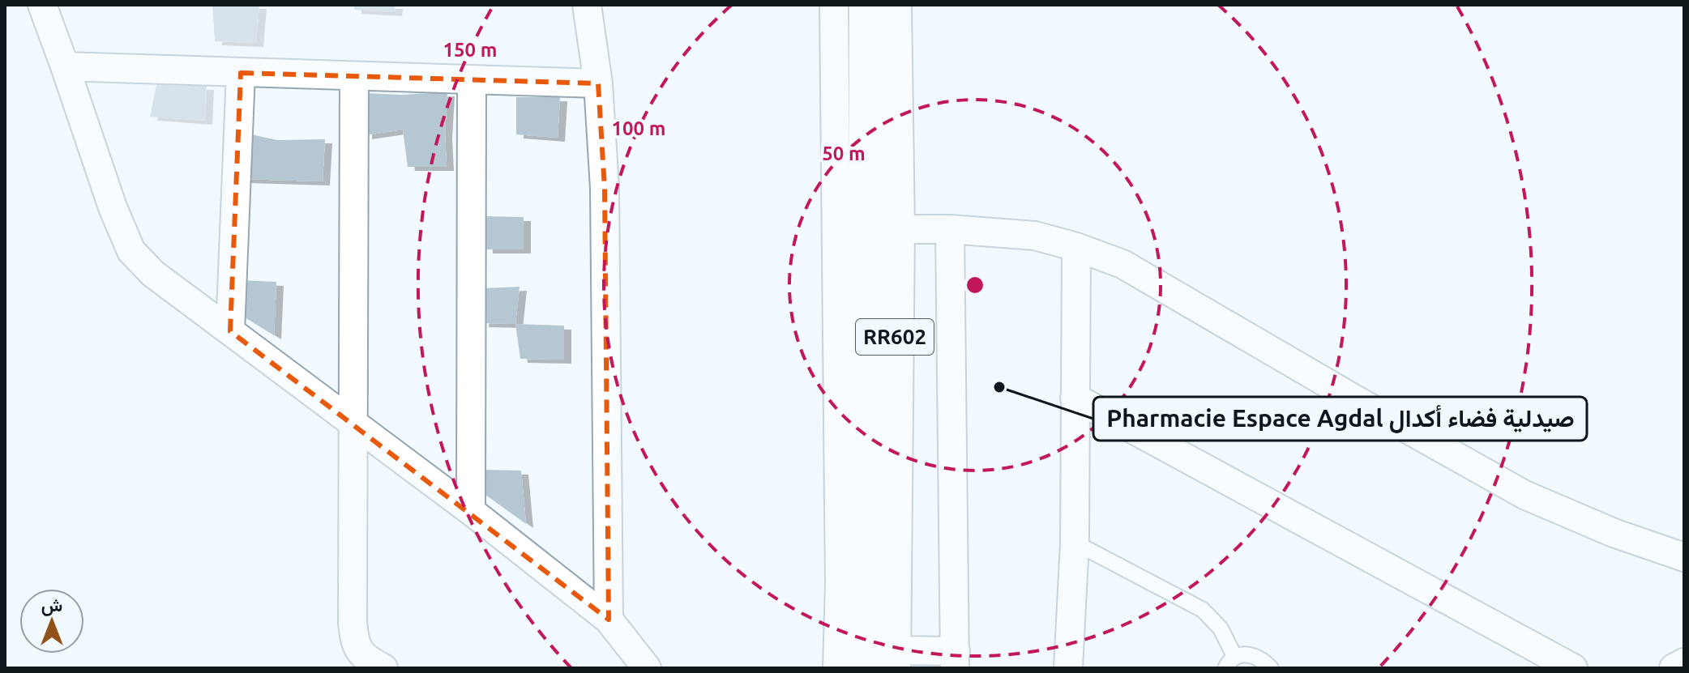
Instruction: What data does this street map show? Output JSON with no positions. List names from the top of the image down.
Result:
{
  "streets": {
    "highway": ["RR602"]
  },
  "places": ["Pharmacie Espace Agdal صيدلية فضاء أكدال"],
  "north": "top",
  "rings": ["150 m", "100 m", "50 m"]
}
